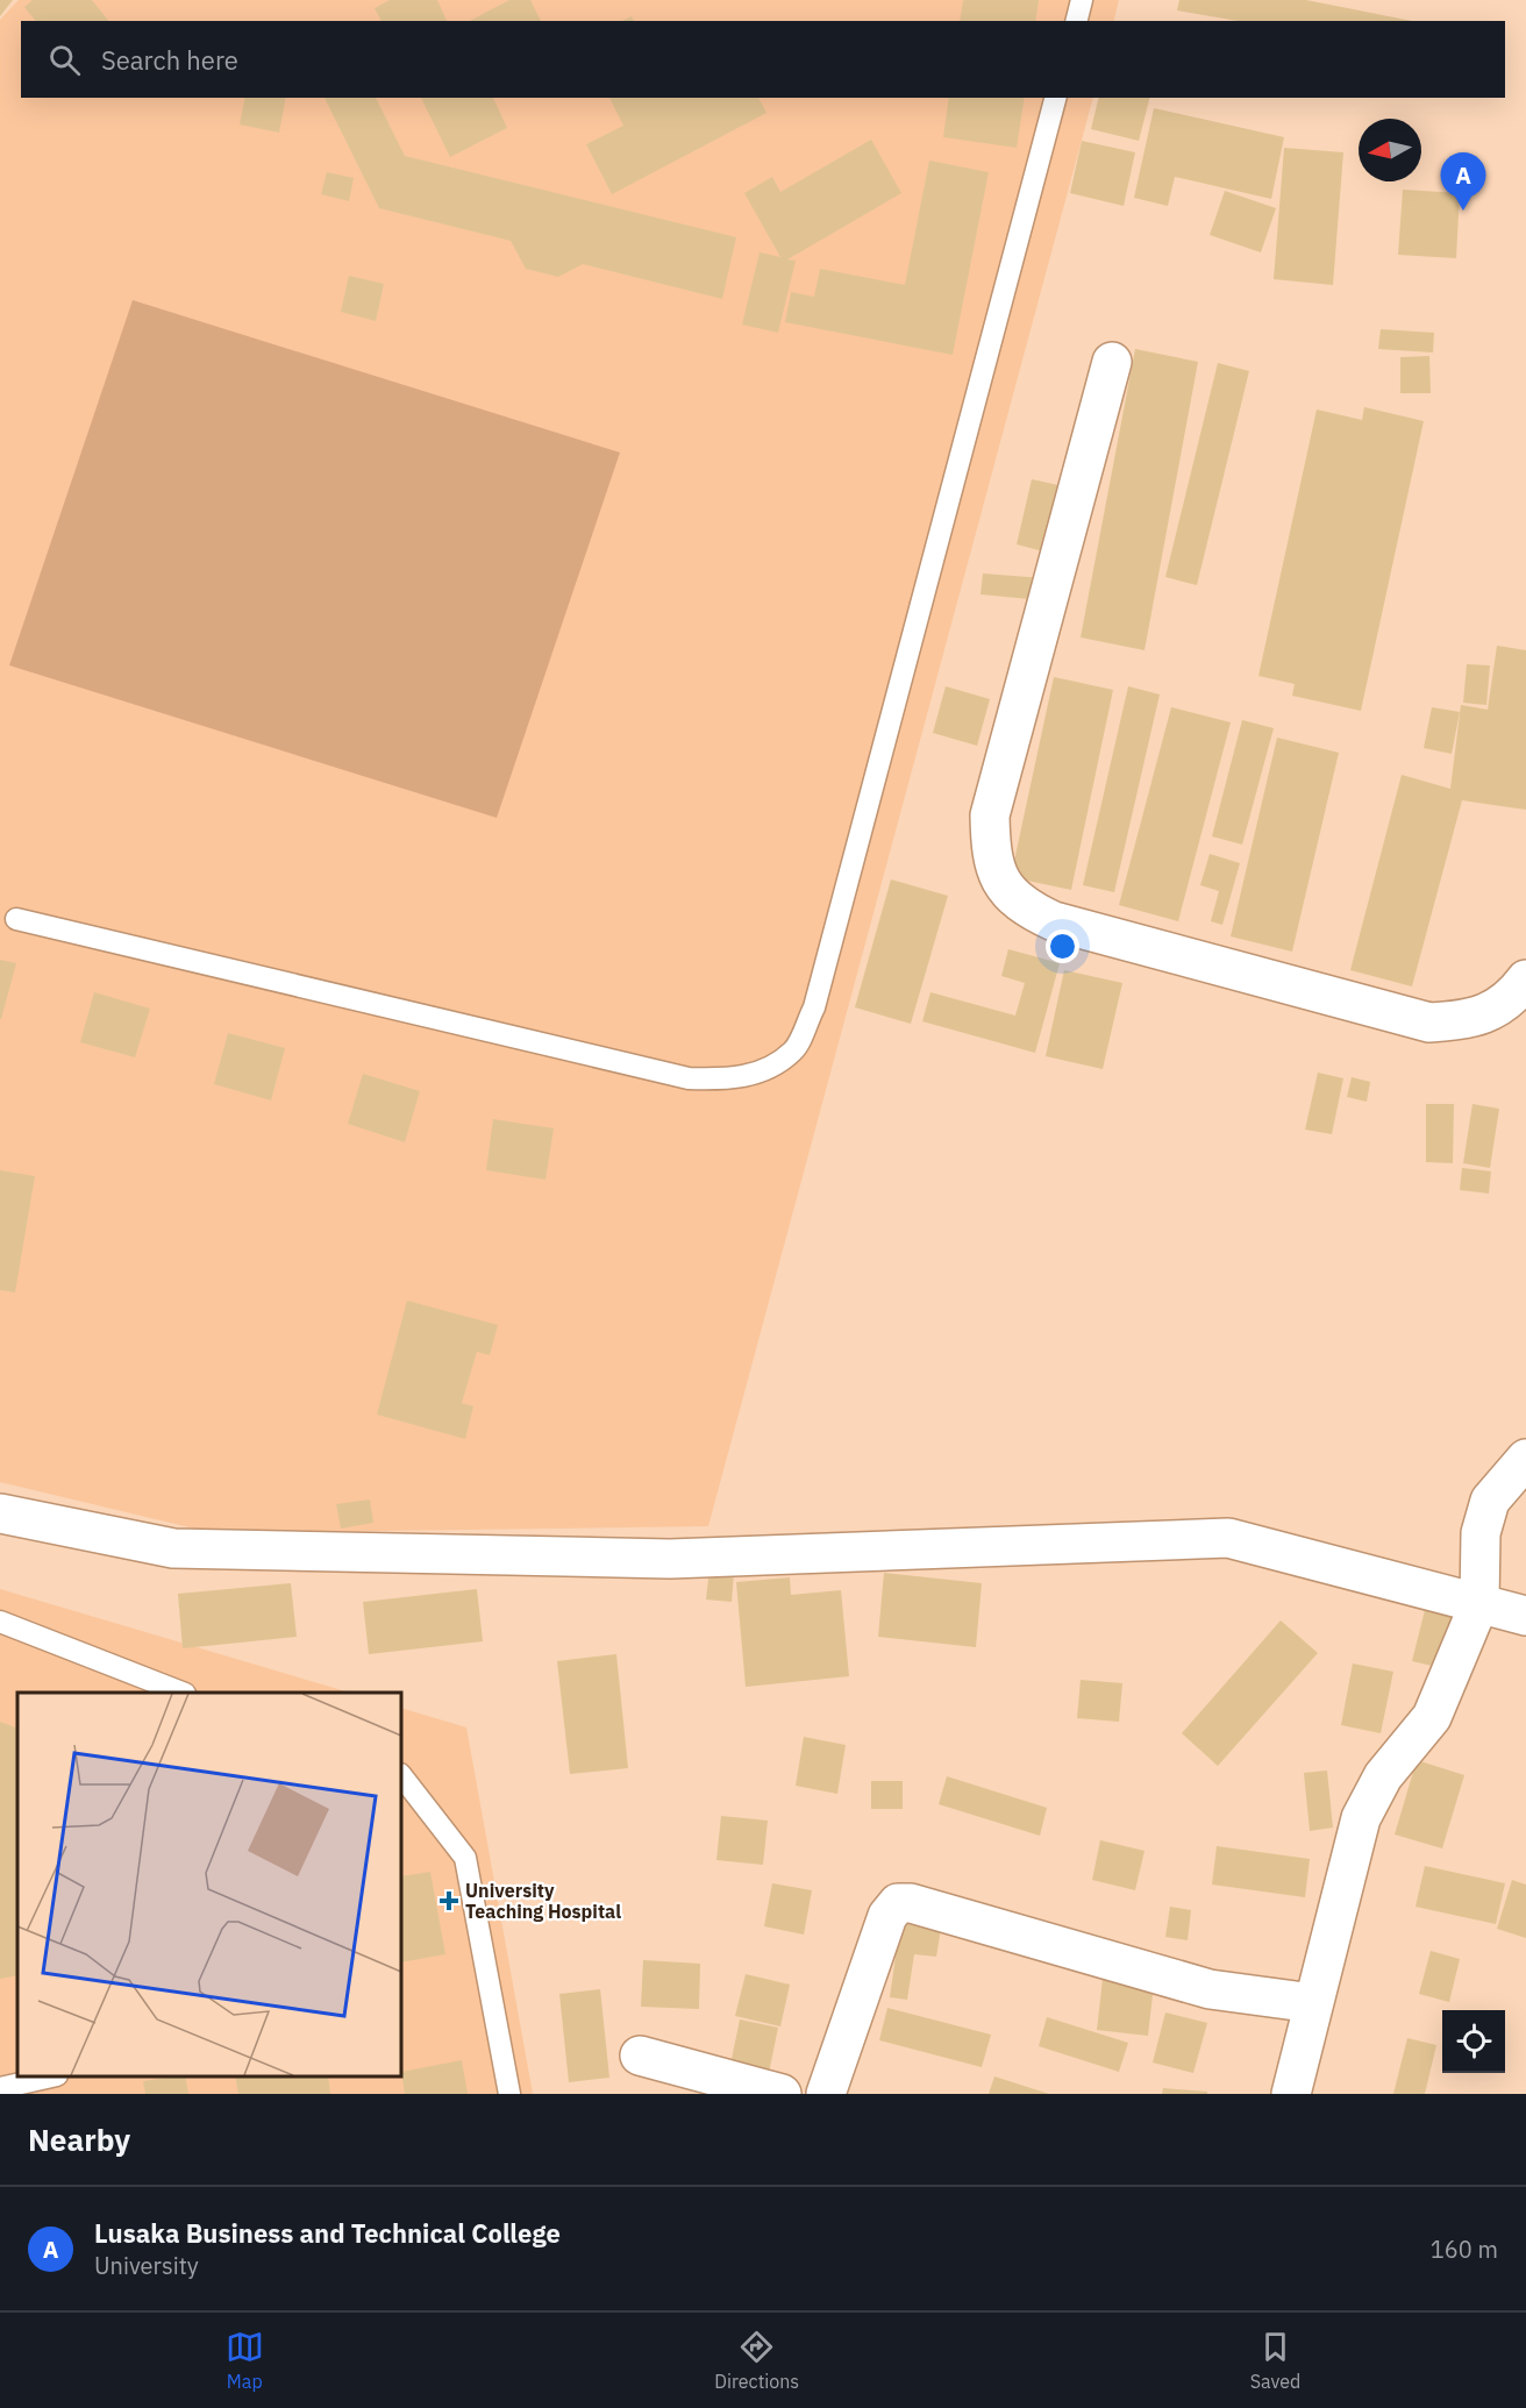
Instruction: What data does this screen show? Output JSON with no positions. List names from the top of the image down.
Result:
{
  "places": {
    "health": ["University Teaching Hospital"]
  },
  "north": "left",
  "page": {
    "search": "Search here",
    "pins": "A",
    "heading": "Nearby",
    "list": [
      {
        "mark": "A",
        "name": "Lusaka Business and Technical College",
        "note": "University",
        "value": "160 m"
      }
    ],
    "nav": ["Map", "Directions", "Saved"]
  }
}
